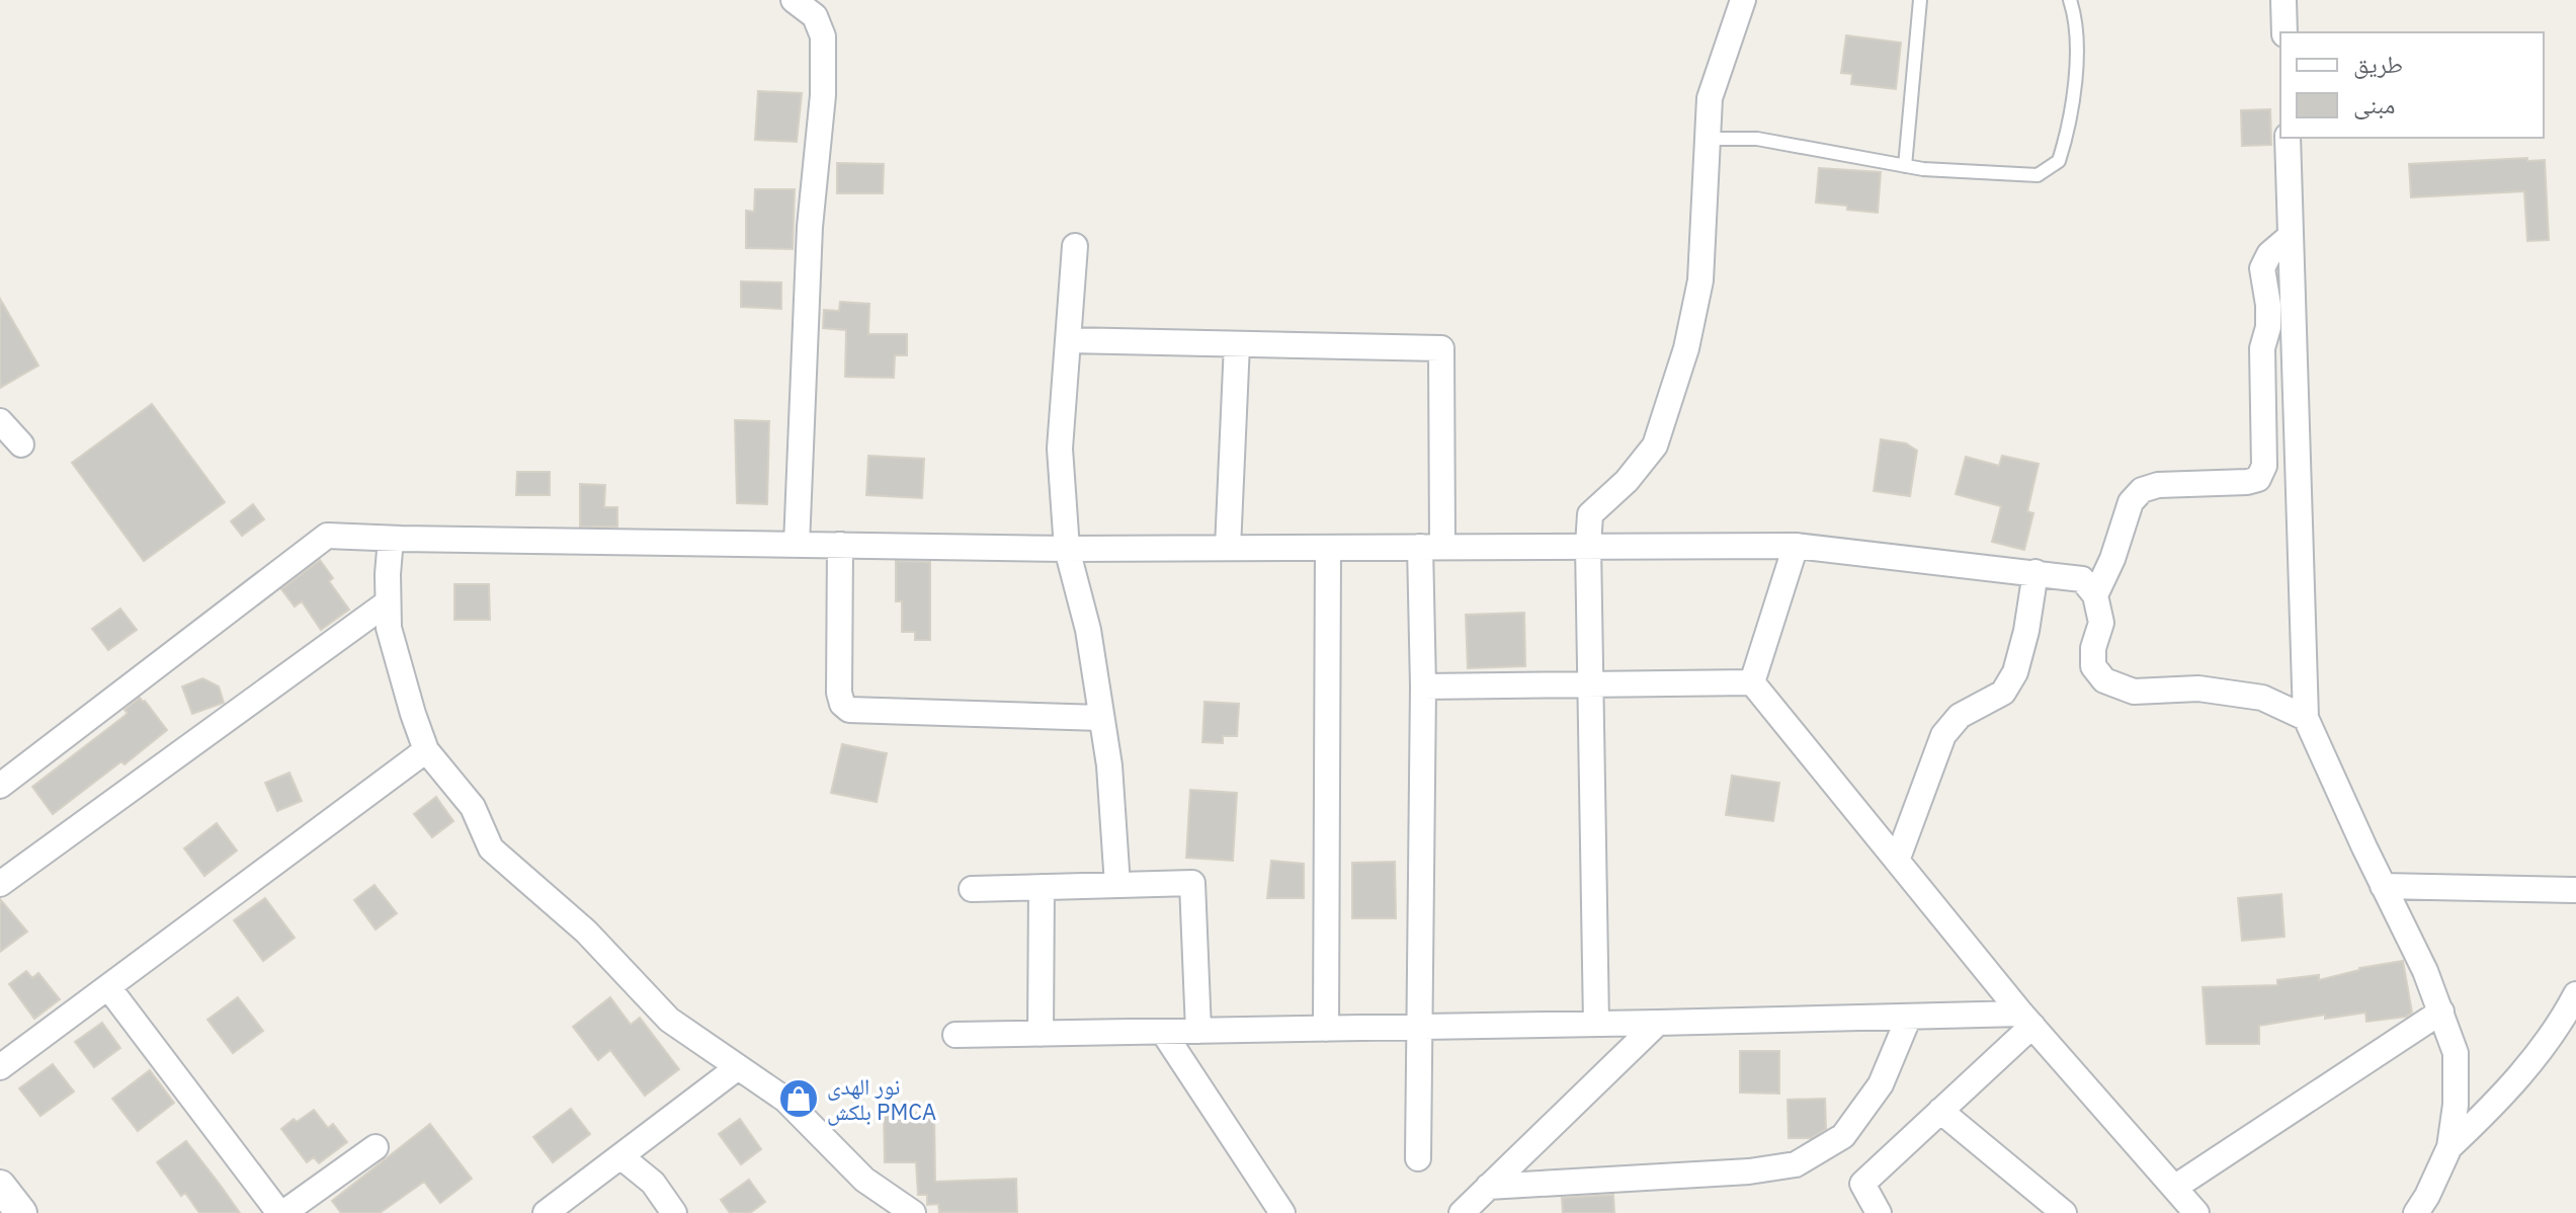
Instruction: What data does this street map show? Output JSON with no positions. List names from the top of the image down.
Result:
{
  "places": {
    "shop": ["نور الهدى بلكش PMCA"]
  },
  "legend": ["طريق", "مبنى"]
}
